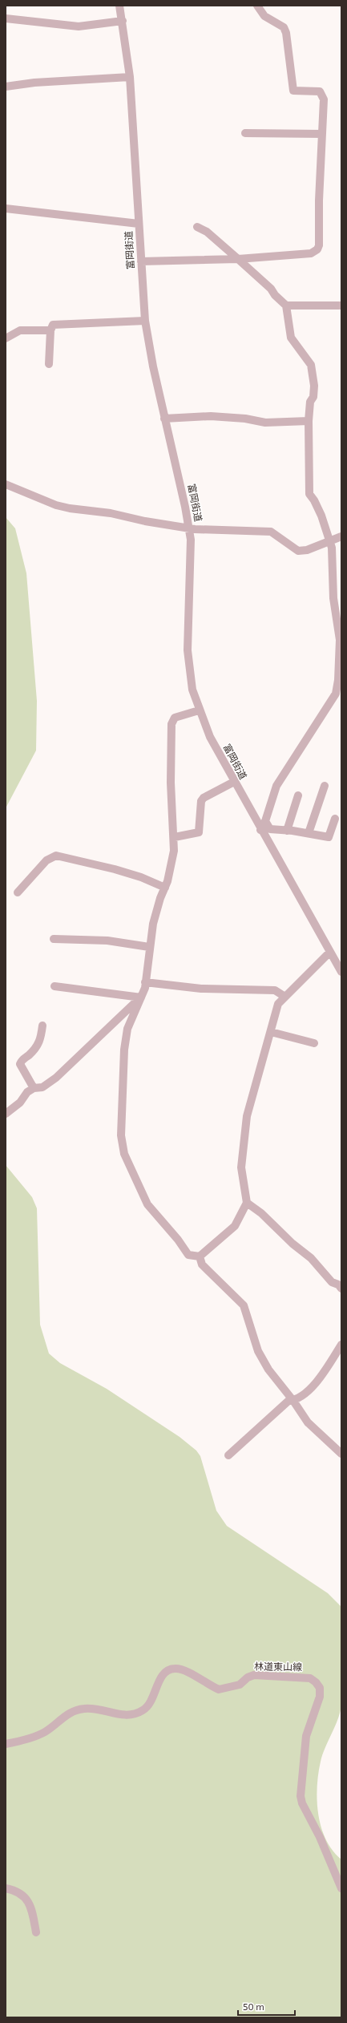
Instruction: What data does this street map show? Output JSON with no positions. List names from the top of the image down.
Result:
{
  "streets": {
    "street": ["富岡街道", "林道東山線"]
  },
  "scale_bar": "50 m"
}
